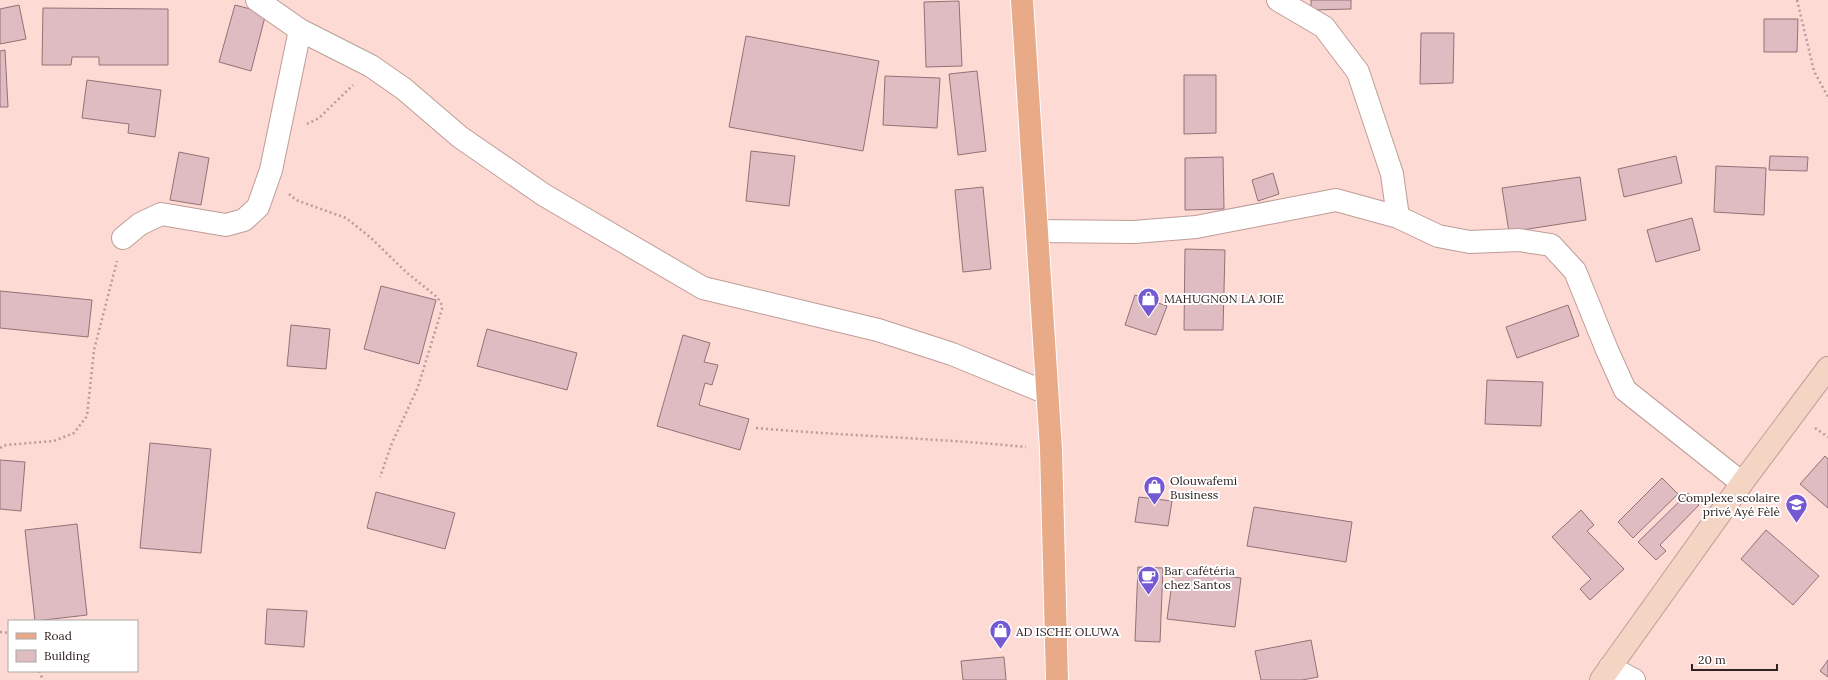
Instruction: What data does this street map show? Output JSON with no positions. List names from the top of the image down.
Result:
{
  "places": {
    "shop": ["MAHUGNON LA JOIE", "Olouwafemi Business", "AD ISCHE OLUWA"],
    "school or university": ["Complexe scolaire privé Ayé Fèlè"],
    "cafe": ["Bar cafétéria chez Santos"]
  },
  "legend": ["Road", "Building"],
  "scale_bar": "20 m"
}
